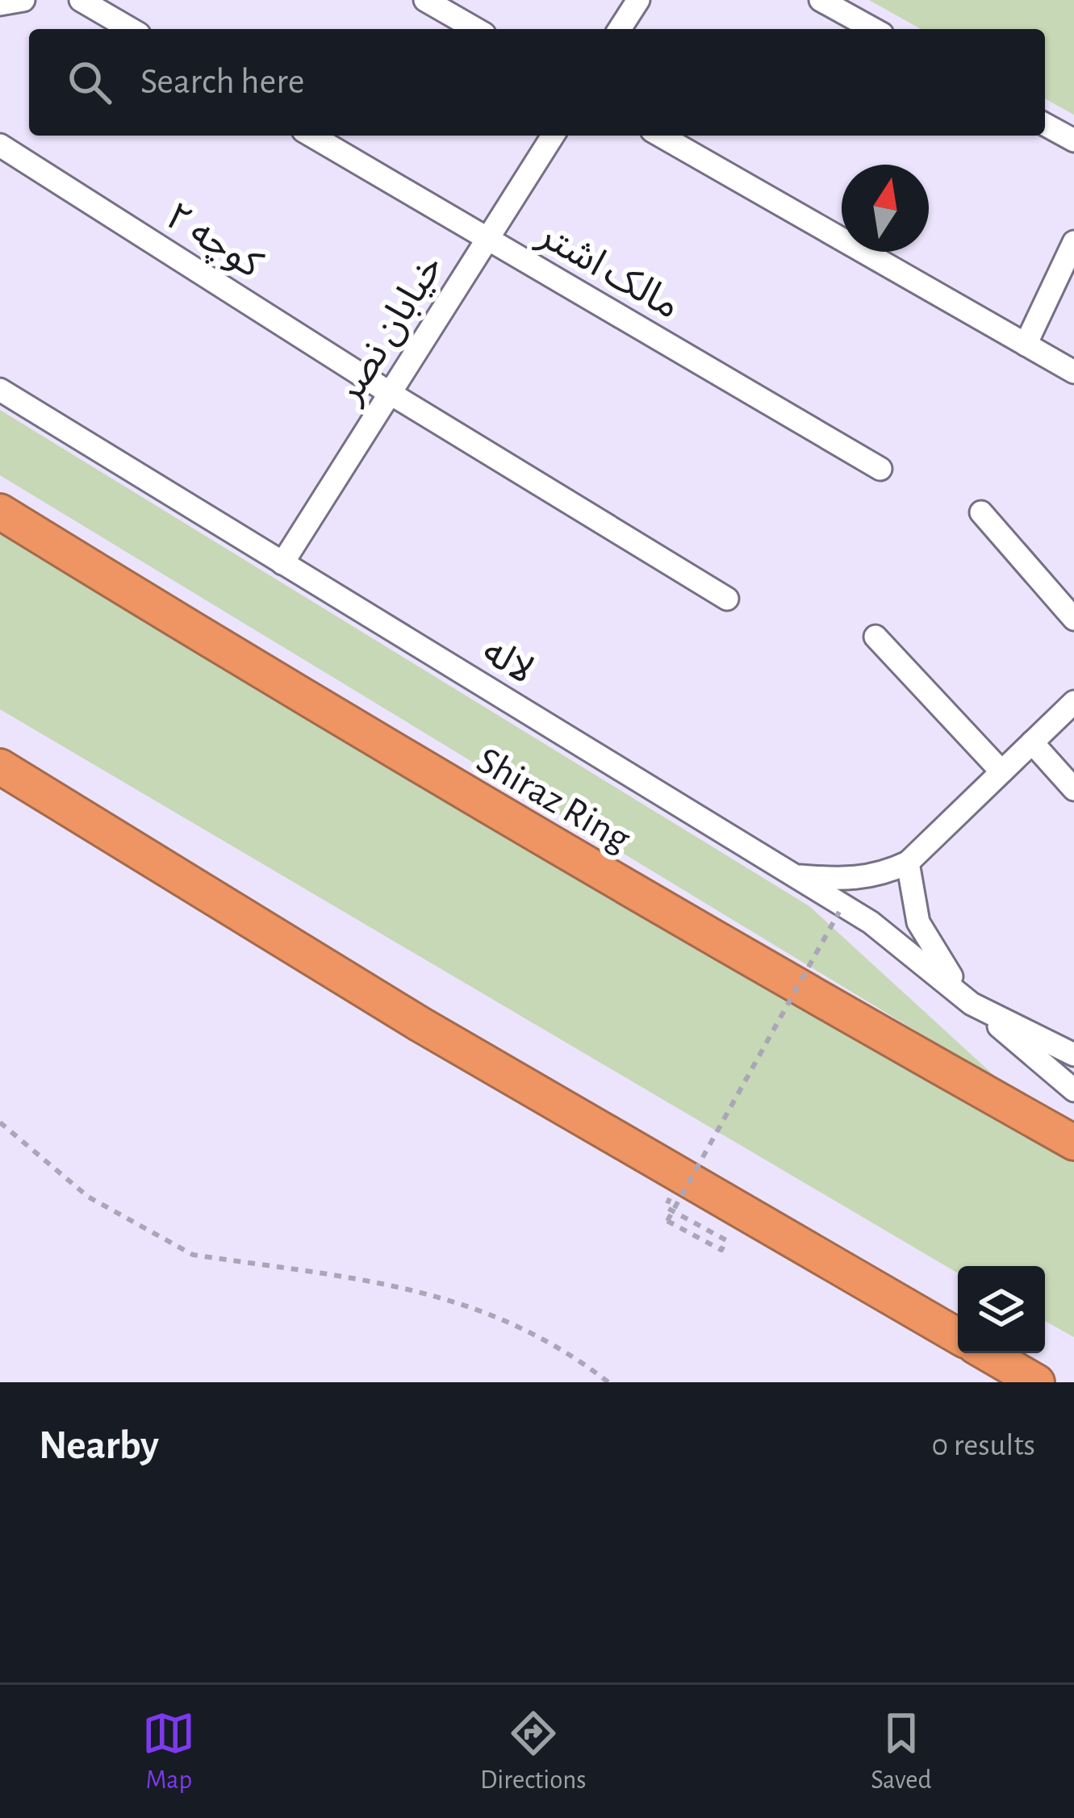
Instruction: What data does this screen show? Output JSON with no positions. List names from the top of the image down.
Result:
{
  "streets": {
    "highway": ["Shiraz Ring"],
    "street": [
      "کوچه ۲",
      "مالک اشتر",
      "خیابان نصر",
      "لاله"
    ]
  },
  "crossings": [
    ["کوچه ۲", "خیابان نصر"],
    ["مالک اشتر", "خیابان نصر"],
    ["خیابان نصر", "لاله"]
  ],
  "north": "top",
  "page": {
    "search": "Search here",
    "heading": ["Nearby", "0 results"],
    "nav": ["Map", "Directions", "Saved"]
  }
}
